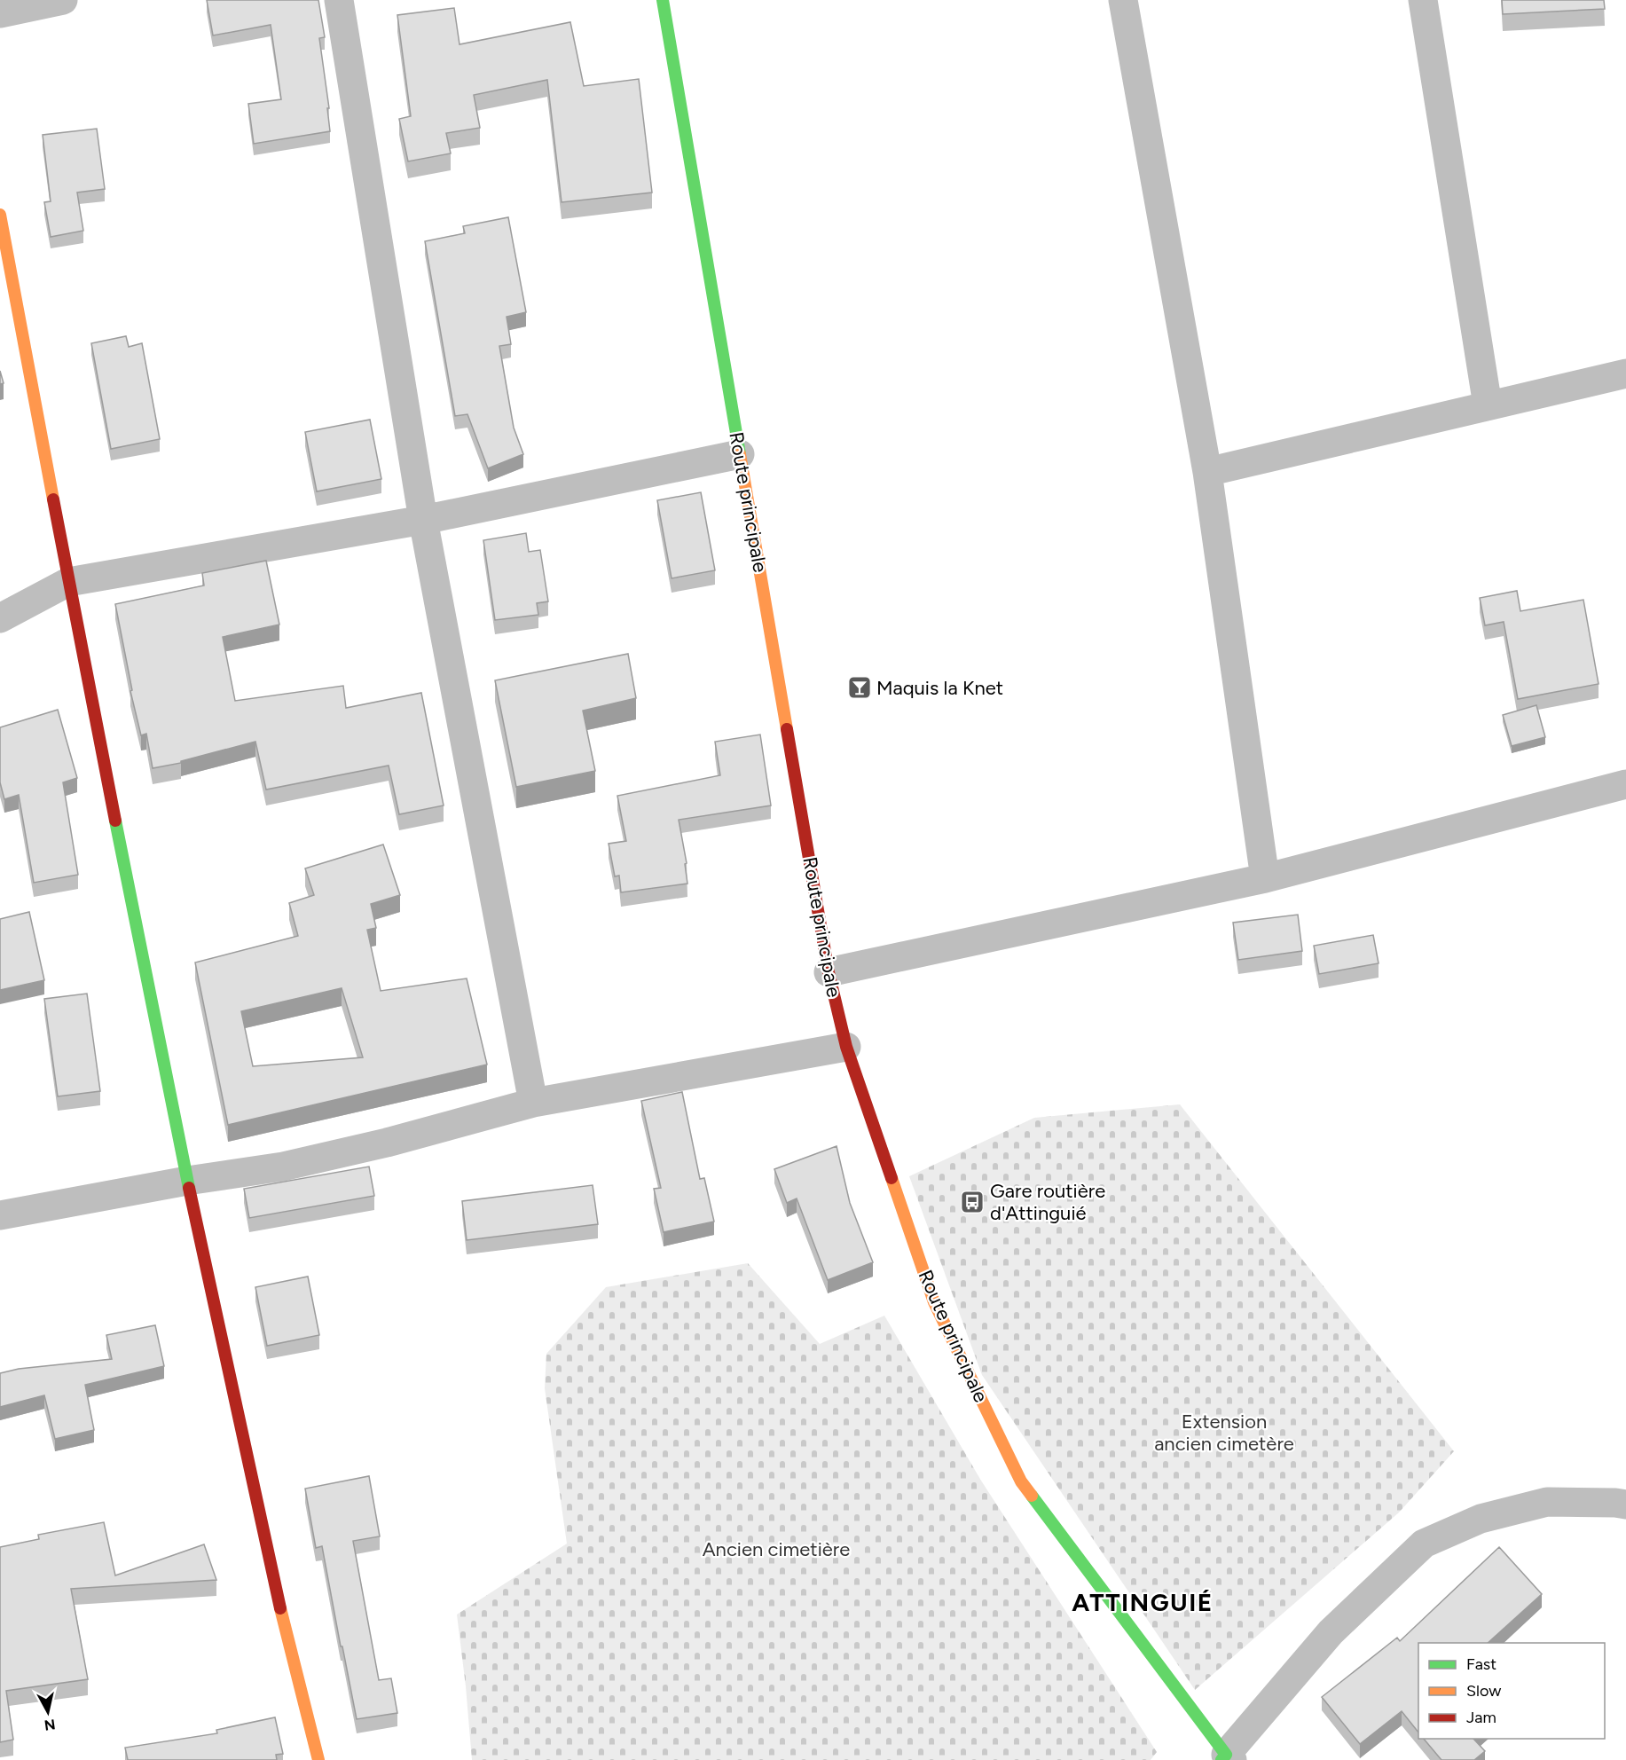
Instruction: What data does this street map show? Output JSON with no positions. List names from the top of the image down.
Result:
{
  "streets": {
    "street": ["Route principale"]
  },
  "districts": ["ATTINGUIÉ"],
  "parks": ["Extension ancien cimetère", "Ancien cimetière"],
  "places": {
    "bar": ["Maquis la Knet"],
    "bus stop": ["Gare routière d'Attinguié"]
  },
  "legend": ["Fast", "Slow", "Jam"],
  "north": "bottom"
}
